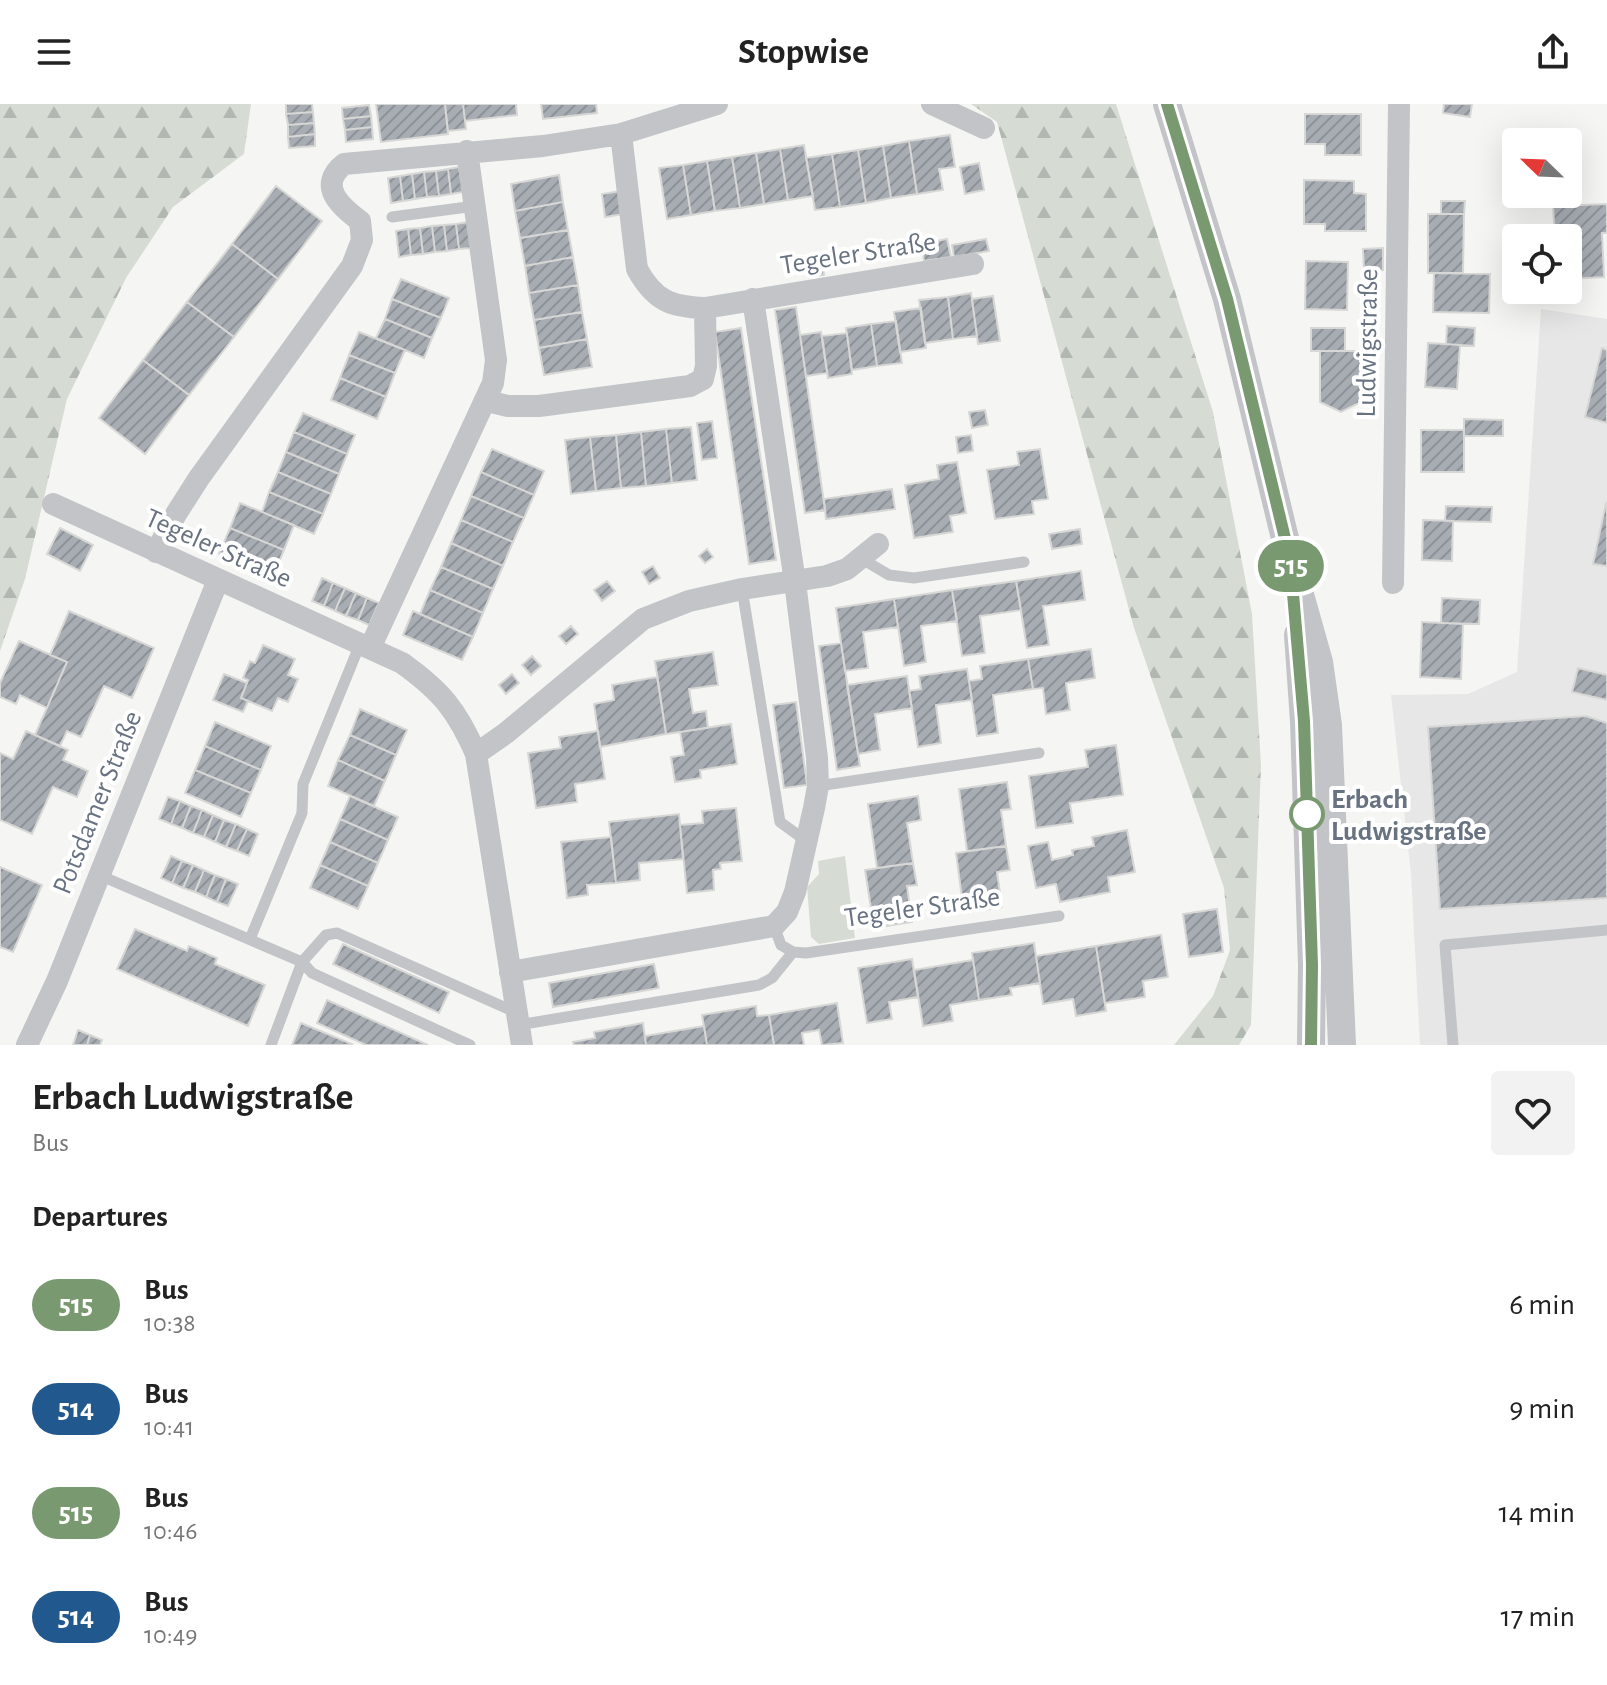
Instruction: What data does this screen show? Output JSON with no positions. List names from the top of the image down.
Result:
{
  "streets": {
    "street": ["Tegeler Straße", "Ludwigstraße", "Potsdamer Straße"]
  },
  "crossings": [
    ["Tegeler Straße", "Potsdamer Straße"]
  ],
  "places": ["Erbach Ludwigstraße"],
  "lines": ["bus line 515"],
  "north": "top left",
  "page": {
    "header": "Stopwise",
    "on_map": "515",
    "heading": [
      ["Erbach Ludwigstraße", "Bus"],
      "Departures"
    ],
    "list": [
      {
        "mark": "515",
        "name": "Bus",
        "note": "10:38",
        "value": "6 min"
      },
      {
        "mark": "514",
        "name": "Bus",
        "note": "10:41",
        "value": "9 min"
      },
      {
        "mark": "515",
        "name": "Bus",
        "note": "10:46",
        "value": "14 min"
      },
      {
        "mark": "514",
        "name": "Bus",
        "note": "10:49",
        "value": "17 min"
      }
    ]
  }
}
